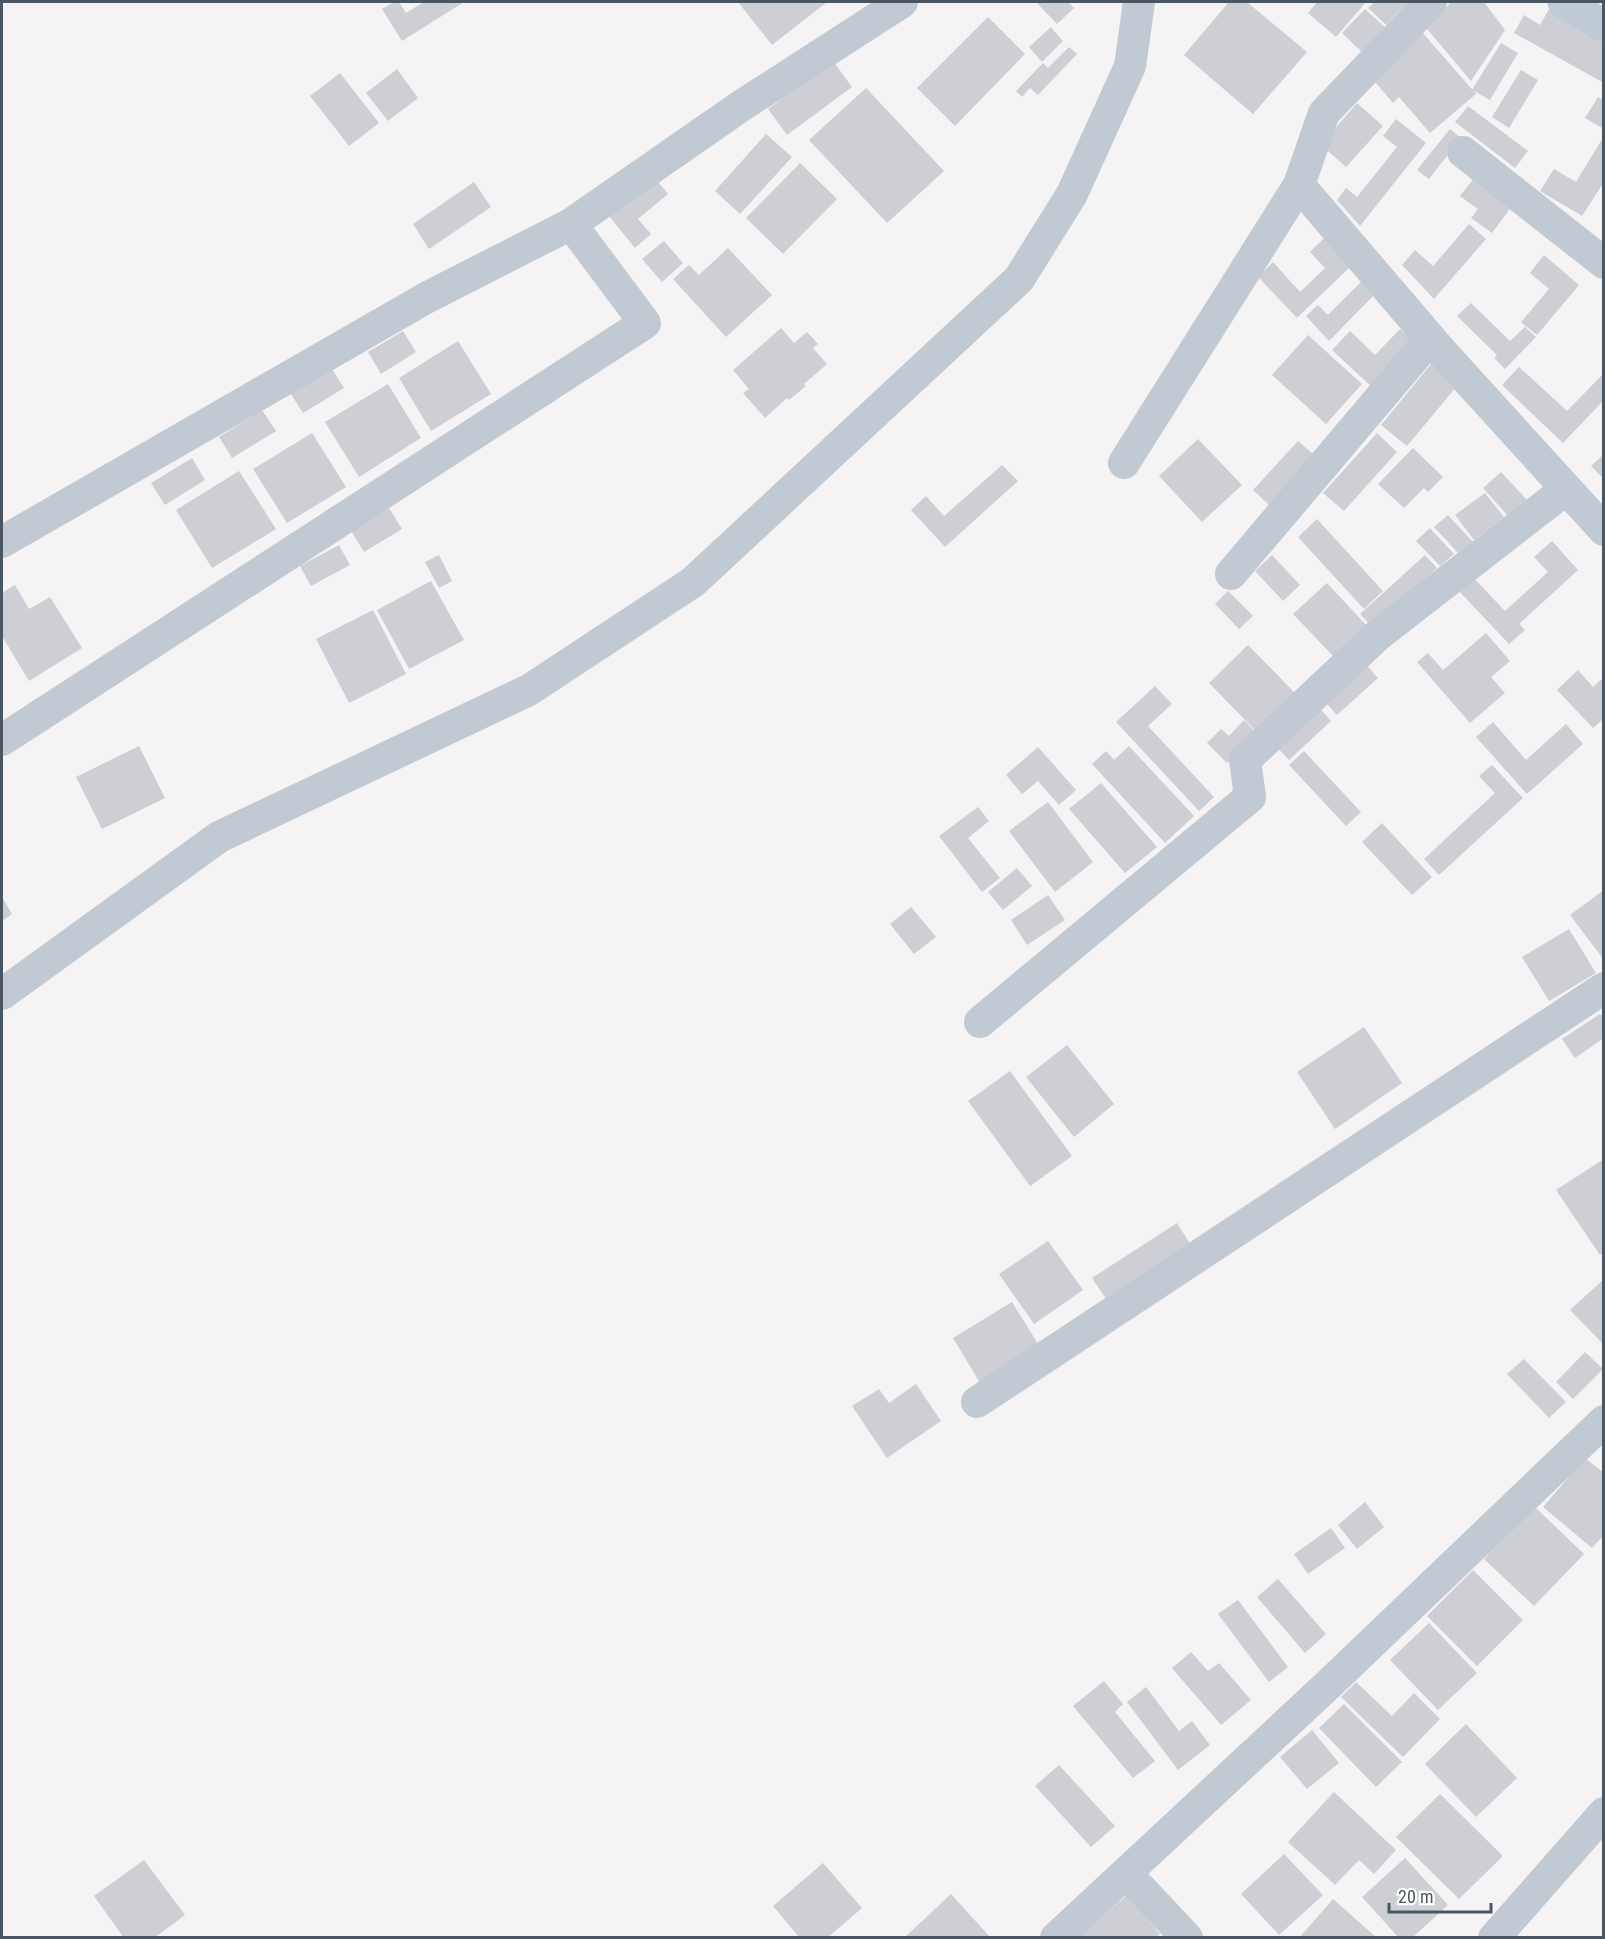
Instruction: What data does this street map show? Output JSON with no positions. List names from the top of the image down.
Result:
{
  "scale_bar": "20 m"
}
